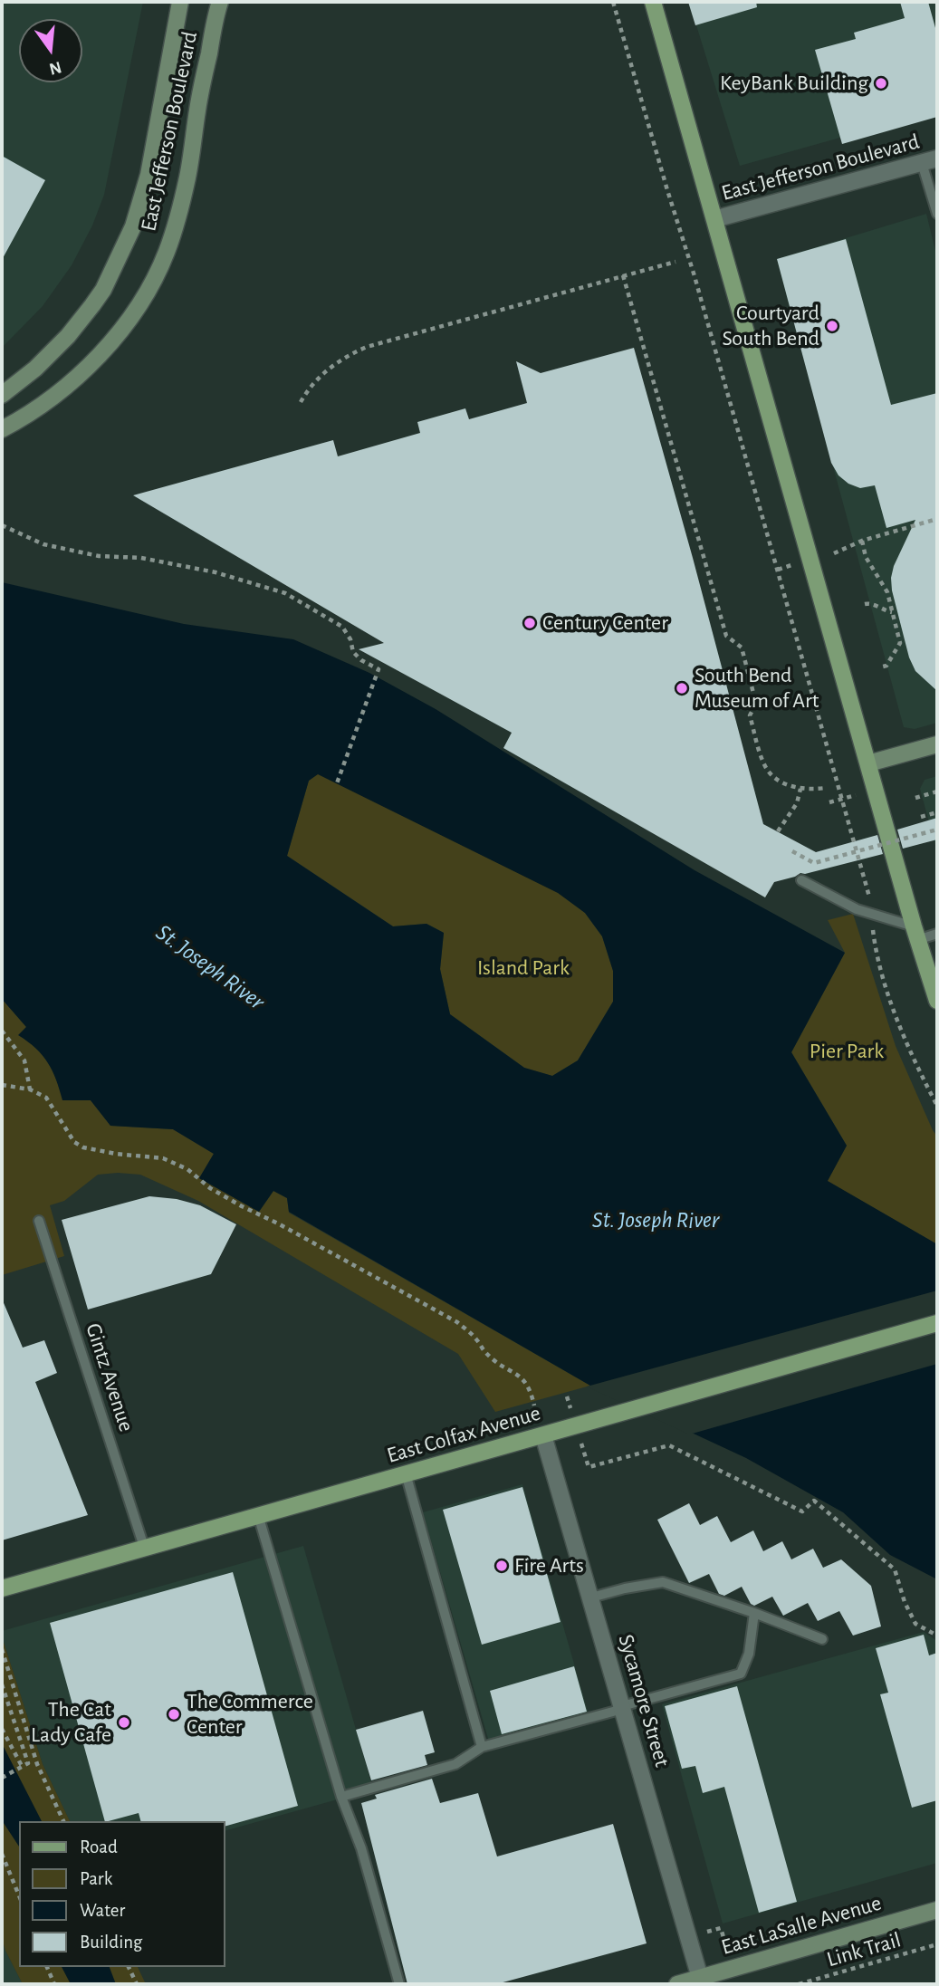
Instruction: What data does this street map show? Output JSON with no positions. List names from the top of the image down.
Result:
{
  "streets": {
    "main road": ["East Colfax Avenue"],
    "street": ["East Jefferson Boulevard", "Sycamore Street", "East LaSalle Avenue"],
    "lane": ["Gintz Avenue"],
    "path": ["Link Trail"]
  },
  "crossings": [
    ["Gintz Avenue", "East Colfax Avenue"],
    ["East Colfax Avenue", "Sycamore Street"],
    ["Sycamore Street", "East LaSalle Avenue"]
  ],
  "water": ["St. Joseph River"],
  "parks": ["Island Park", "Pier Park"],
  "places": [
    "KeyBank Building",
    "Courtyard South Bend",
    "Century Center",
    "South Bend Museum of Art",
    "Fire Arts",
    "The Commerce Center",
    "The Cat Lady Cafe"
  ],
  "legend": [
    "Road",
    "Park",
    "Water",
    "Building"
  ],
  "north": "bottom"
}
